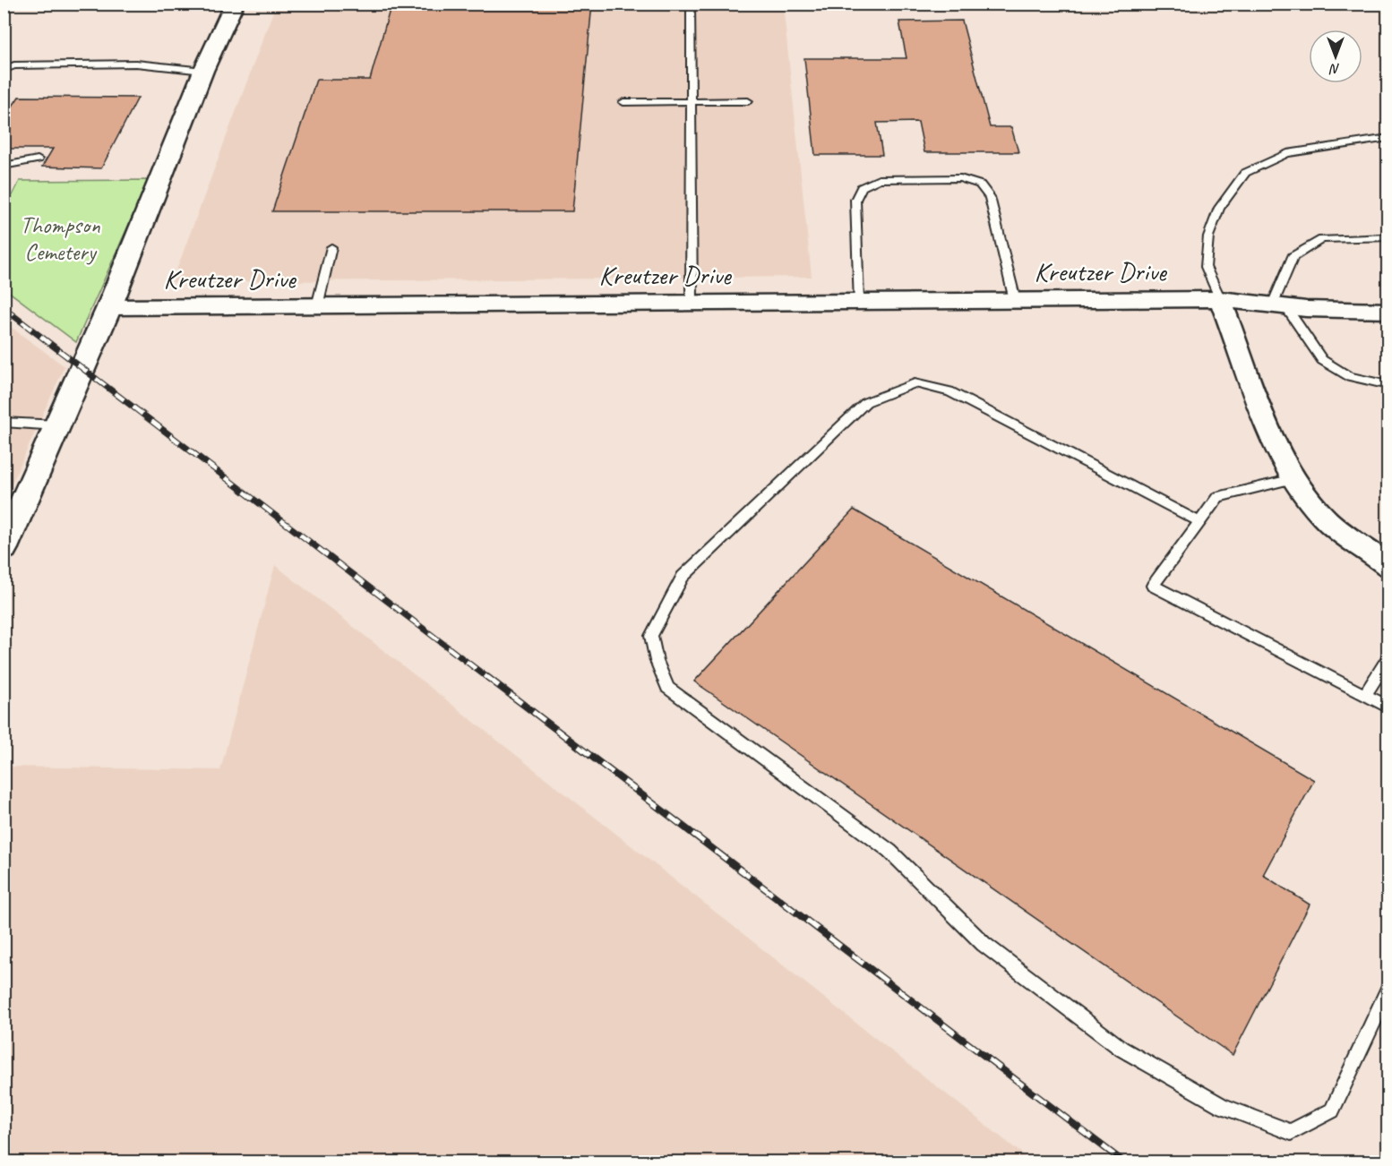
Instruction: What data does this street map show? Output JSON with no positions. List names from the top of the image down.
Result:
{
  "streets": {
    "street": ["Kreutzer Drive"]
  },
  "parks": ["Thompson Cemetery"],
  "north": "bottom"
}
